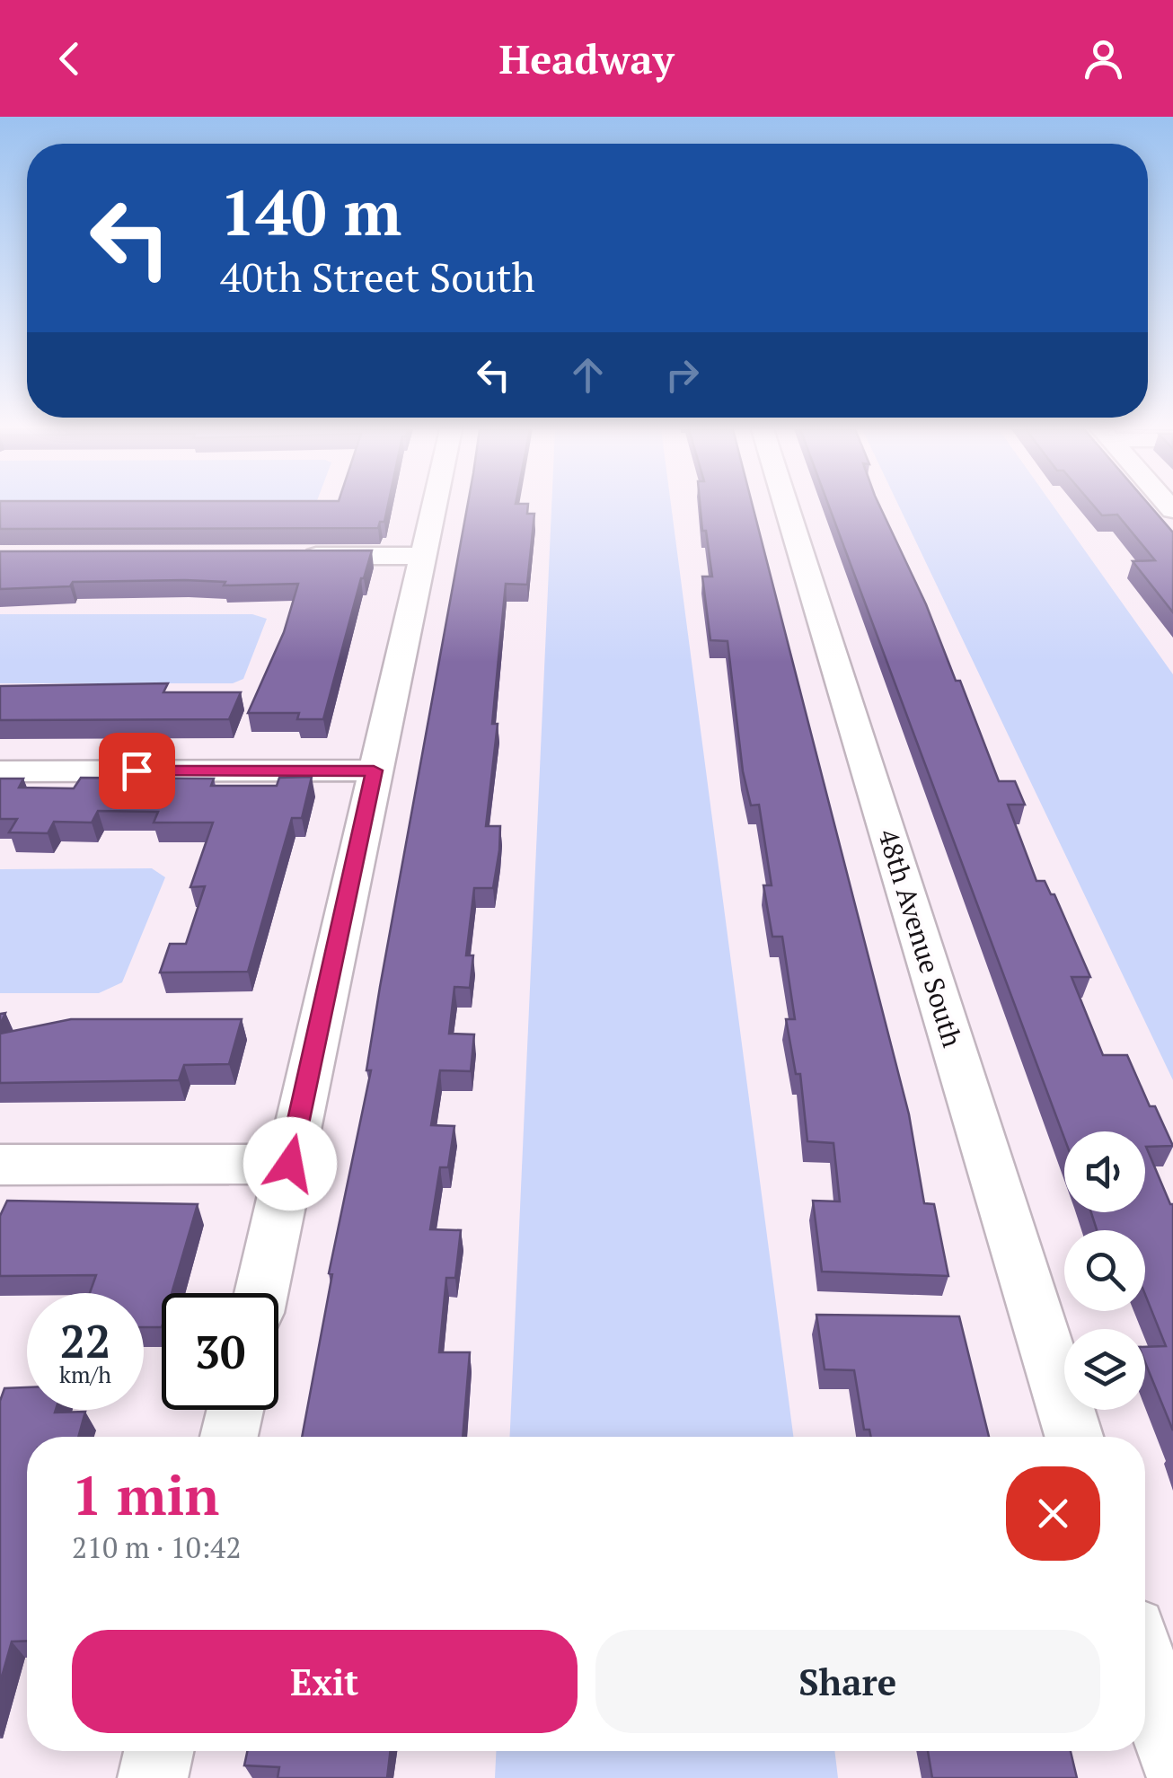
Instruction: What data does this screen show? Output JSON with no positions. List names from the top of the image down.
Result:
{
  "streets": {
    "street": ["48th Avenue South"]
  },
  "page": {
    "header": "Headway",
    "turn": ["140 m", "40th Street South"],
    "speed": "22 km/h",
    "limit": "30",
    "heading": ["1 min", "210 m · 10:42"],
    "buttons": ["Exit", "Share"]
  }
}
